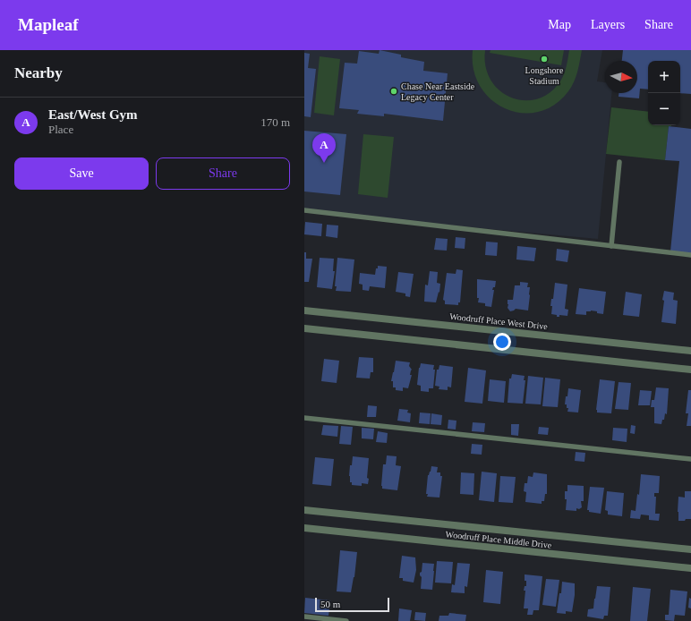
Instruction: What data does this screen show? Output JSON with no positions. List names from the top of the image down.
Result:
{
  "streets": {
    "street": ["Woodruff Place West Drive", "Woodruff Place Middle Drive"]
  },
  "places": ["Longshore Stadium", "Chase Near Eastside Legacy Center"],
  "scale_bar": "50 m",
  "north": "right",
  "page": {
    "header": "Mapleaf",
    "nav": ["Map", "Layers", "Share"],
    "heading": "Nearby",
    "map_buttons": ["+", "−"],
    "list": [
      {
        "mark": "A",
        "name": "East/West Gym",
        "note": "Place",
        "value": "170 m"
      }
    ],
    "pins": "A",
    "buttons": ["Save", "Share"],
    "scale": "50 m"
  }
}
